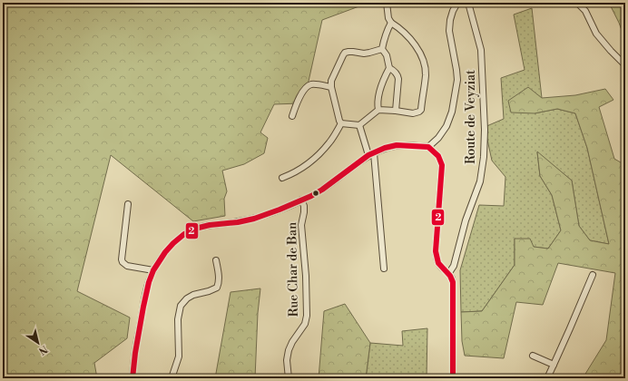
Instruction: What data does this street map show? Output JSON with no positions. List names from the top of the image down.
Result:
{
  "streets": {
    "street": ["Route de Veyziat", "Rue Char de Ban"]
  },
  "lines": ["transit line 2"],
  "north": "bottom right"
}
